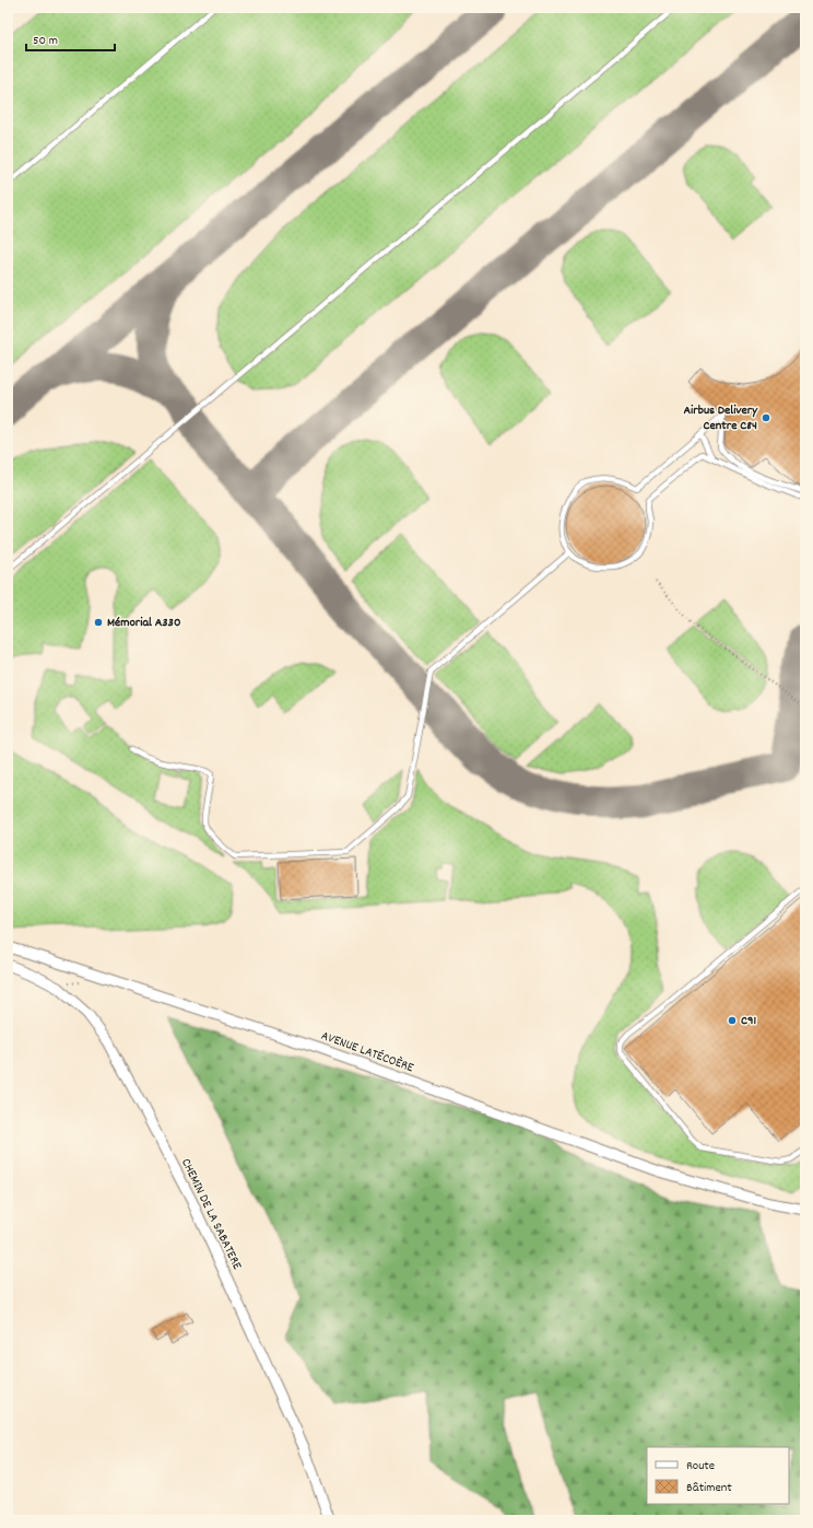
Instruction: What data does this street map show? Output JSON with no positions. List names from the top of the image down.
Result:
{
  "streets": {
    "street": ["AVENUE LATÉCOÈRE", "CHEMIN DE LA SABATERE"]
  },
  "places": ["Airbus Delivery Centre C84", "Mémorial A330", "C91"],
  "legend": ["Route", "Bâtiment"],
  "scale_bar": "50 m"
}
